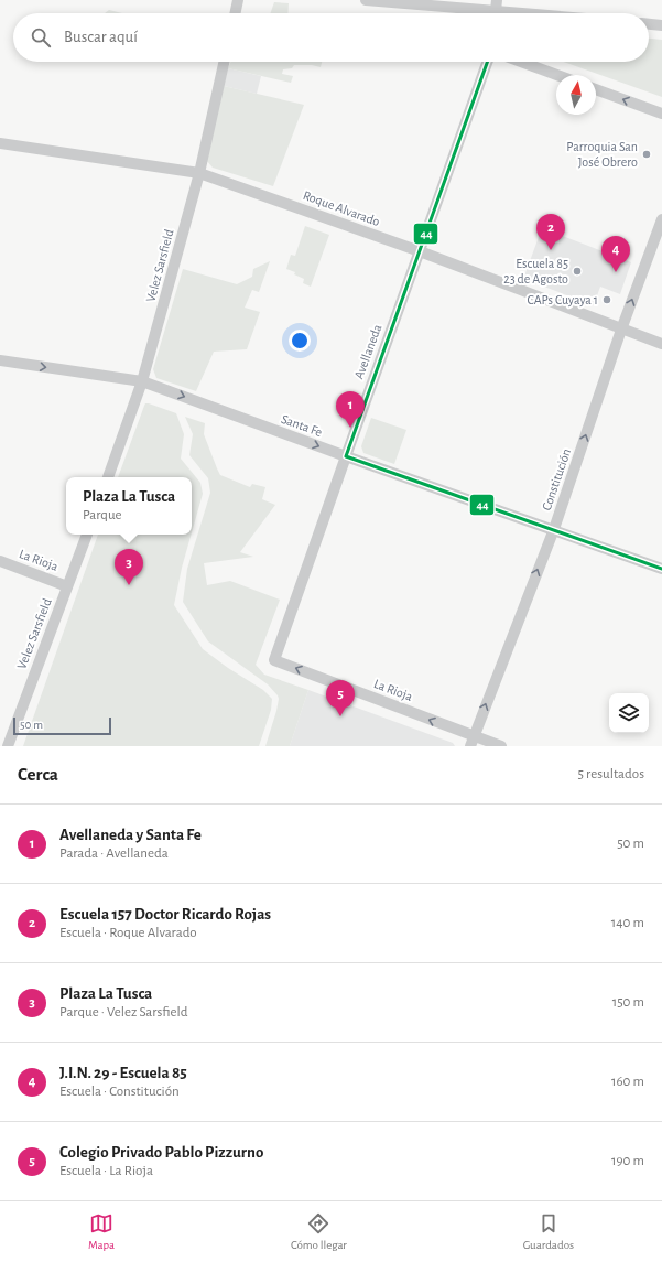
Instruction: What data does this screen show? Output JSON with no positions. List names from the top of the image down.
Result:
{
  "streets": {
    "street": [
      "Roque Alvarado",
      "Velez Sarsfield",
      "Avellaneda",
      "Santa Fe",
      "Constitución",
      "La Rioja"
    ]
  },
  "crossings": [
    ["Roque Alvarado", "Velez Sarsfield"],
    ["Roque Alvarado", "Avellaneda"],
    ["Roque Alvarado", "Constitución"],
    ["Velez Sarsfield", "Santa Fe"],
    ["Velez Sarsfield", "La Rioja"],
    ["Avellaneda", "Santa Fe"],
    ["Avellaneda", "La Rioja"],
    ["Santa Fe", "Constitución"],
    ["Constitución", "La Rioja"]
  ],
  "one_way": ["Santa Fe", "Constitución", "La Rioja"],
  "places": ["Parroquia San José Obrero", "Escuela 85 23 de Agosto", "CAPs Cuyaya 1"],
  "lines": ["transit line 44"],
  "scale_bar": "50 m",
  "north": "top",
  "page": {
    "search": "Buscar aquí",
    "pins": [
      "2",
      "4",
      "1",
      "3",
      "5"
    ],
    "popup": ["Plaza La Tusca", "Parque"],
    "scale": "50 m",
    "heading": ["Cerca", "5 resultados"],
    "list": [
      {
        "mark": "1",
        "name": "Avellaneda y Santa Fe",
        "note": "Parada · Avellaneda",
        "value": "50 m"
      },
      {
        "mark": "2",
        "name": "Escuela 157 Doctor Ricardo Rojas",
        "note": "Escuela · Roque Alvarado",
        "value": "140 m"
      },
      {
        "mark": "3",
        "name": "Plaza La Tusca",
        "note": "Parque · Velez Sarsfield",
        "value": "150 m"
      },
      {
        "mark": "4",
        "name": "J.I.N. 29 - Escuela 85",
        "note": "Escuela · Constitución",
        "value": "160 m"
      },
      {
        "mark": "5",
        "name": "Colegio Privado Pablo Pizzurno",
        "note": "Escuela · La Rioja",
        "value": "190 m"
      }
    ],
    "nav": ["Mapa", "Cómo llegar", "Guardados"]
  }
}
